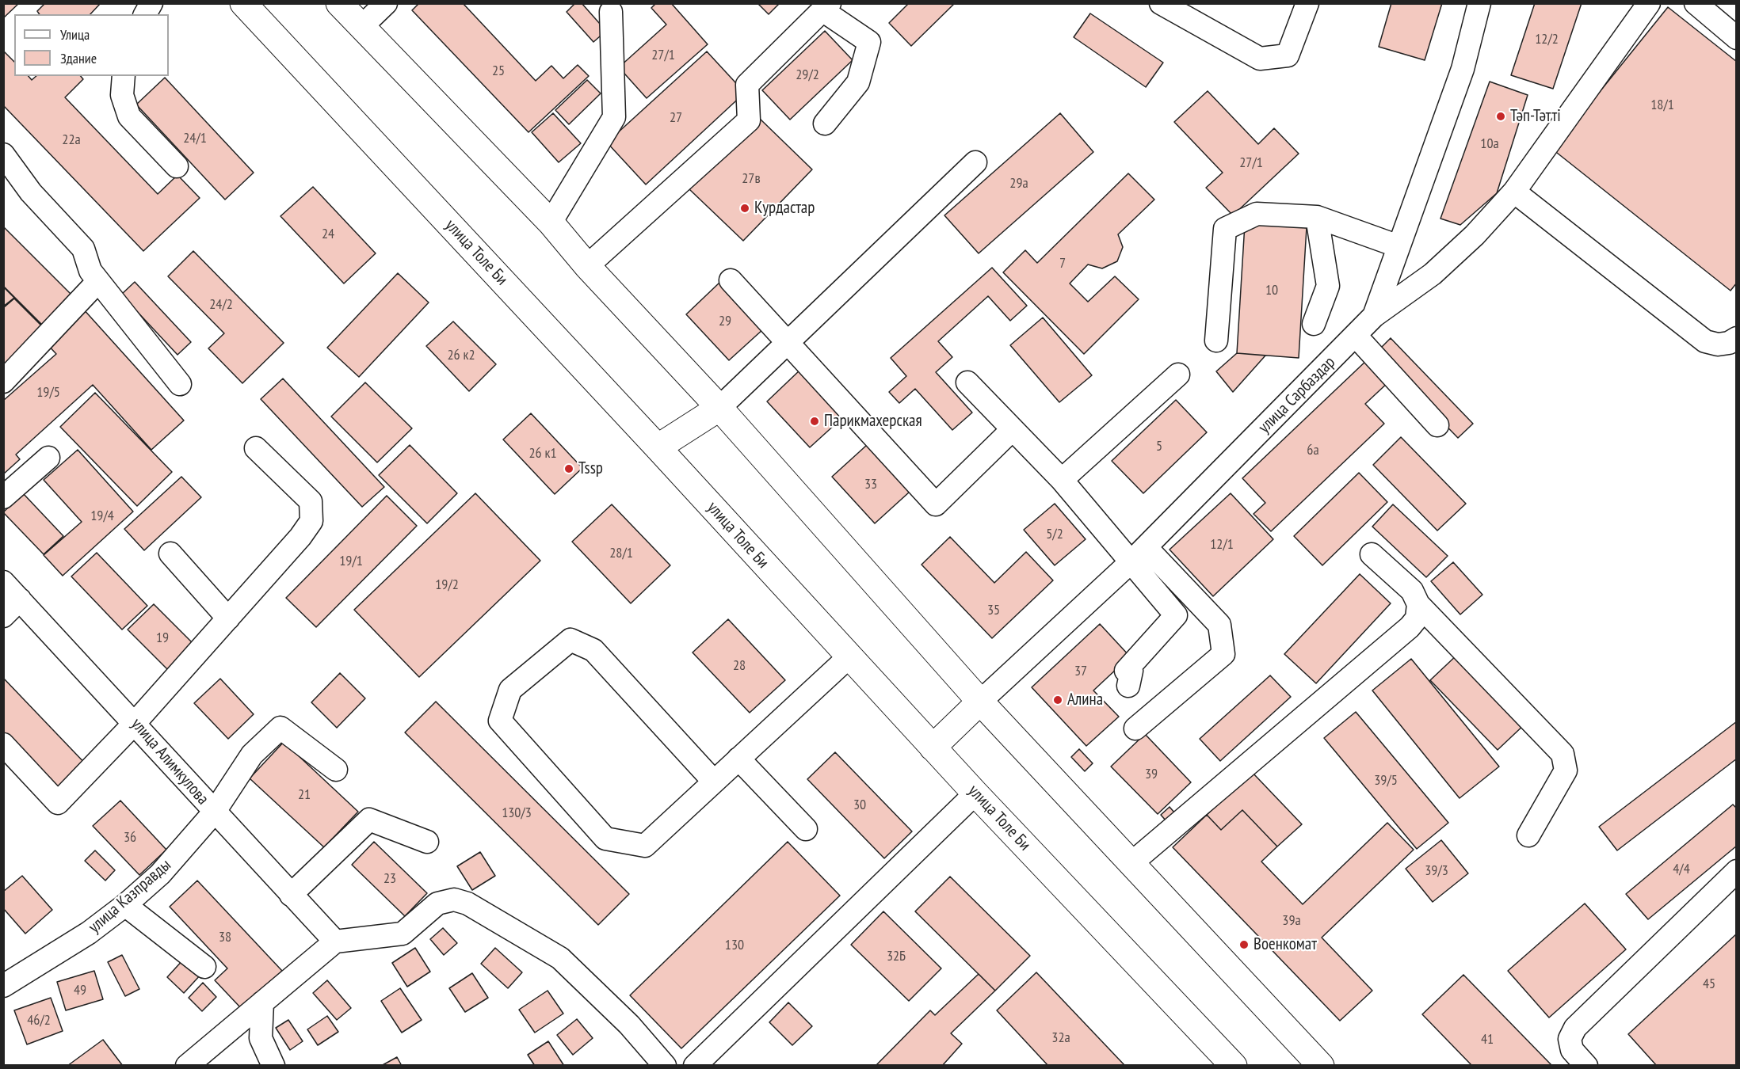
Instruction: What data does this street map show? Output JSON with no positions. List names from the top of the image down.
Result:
{
  "streets": {
    "main road": ["улица Толе Би"],
    "street": ["улица Сарбаздар", "улица Алимкулова", "улица Казправды"]
  },
  "crossings": [
    ["улица Алимкулова", "улица Казправды"]
  ],
  "places": [
    "Тәп-Тәтті",
    "Курдастар",
    "Парикмахерская",
    "Tssp",
    "Алина",
    "Военкомат"
  ],
  "house_numbers": [
    "12/2",
    "27/1",
    "25",
    "29/2",
    "18/1",
    "27",
    "24/1",
    "22а",
    "10а",
    "27/1",
    "27в",
    "29а",
    "24",
    "7",
    "10",
    "24/2",
    "29",
    "26 к2",
    "19/5",
    "5",
    "6а",
    "26 к1",
    "33",
    "19/4",
    "5/2",
    "12/1",
    "28/1",
    "19/1",
    "19/2",
    "35",
    "19",
    "28",
    "37",
    "39",
    "39/5",
    "21",
    "30",
    "130/3",
    "36",
    "4/4",
    "39/3",
    "23",
    "39а",
    "38",
    "130",
    "32Б",
    "45",
    "49",
    "46/2",
    "32а",
    "41"
  ],
  "legend": ["Улица", "Здание"]
}
